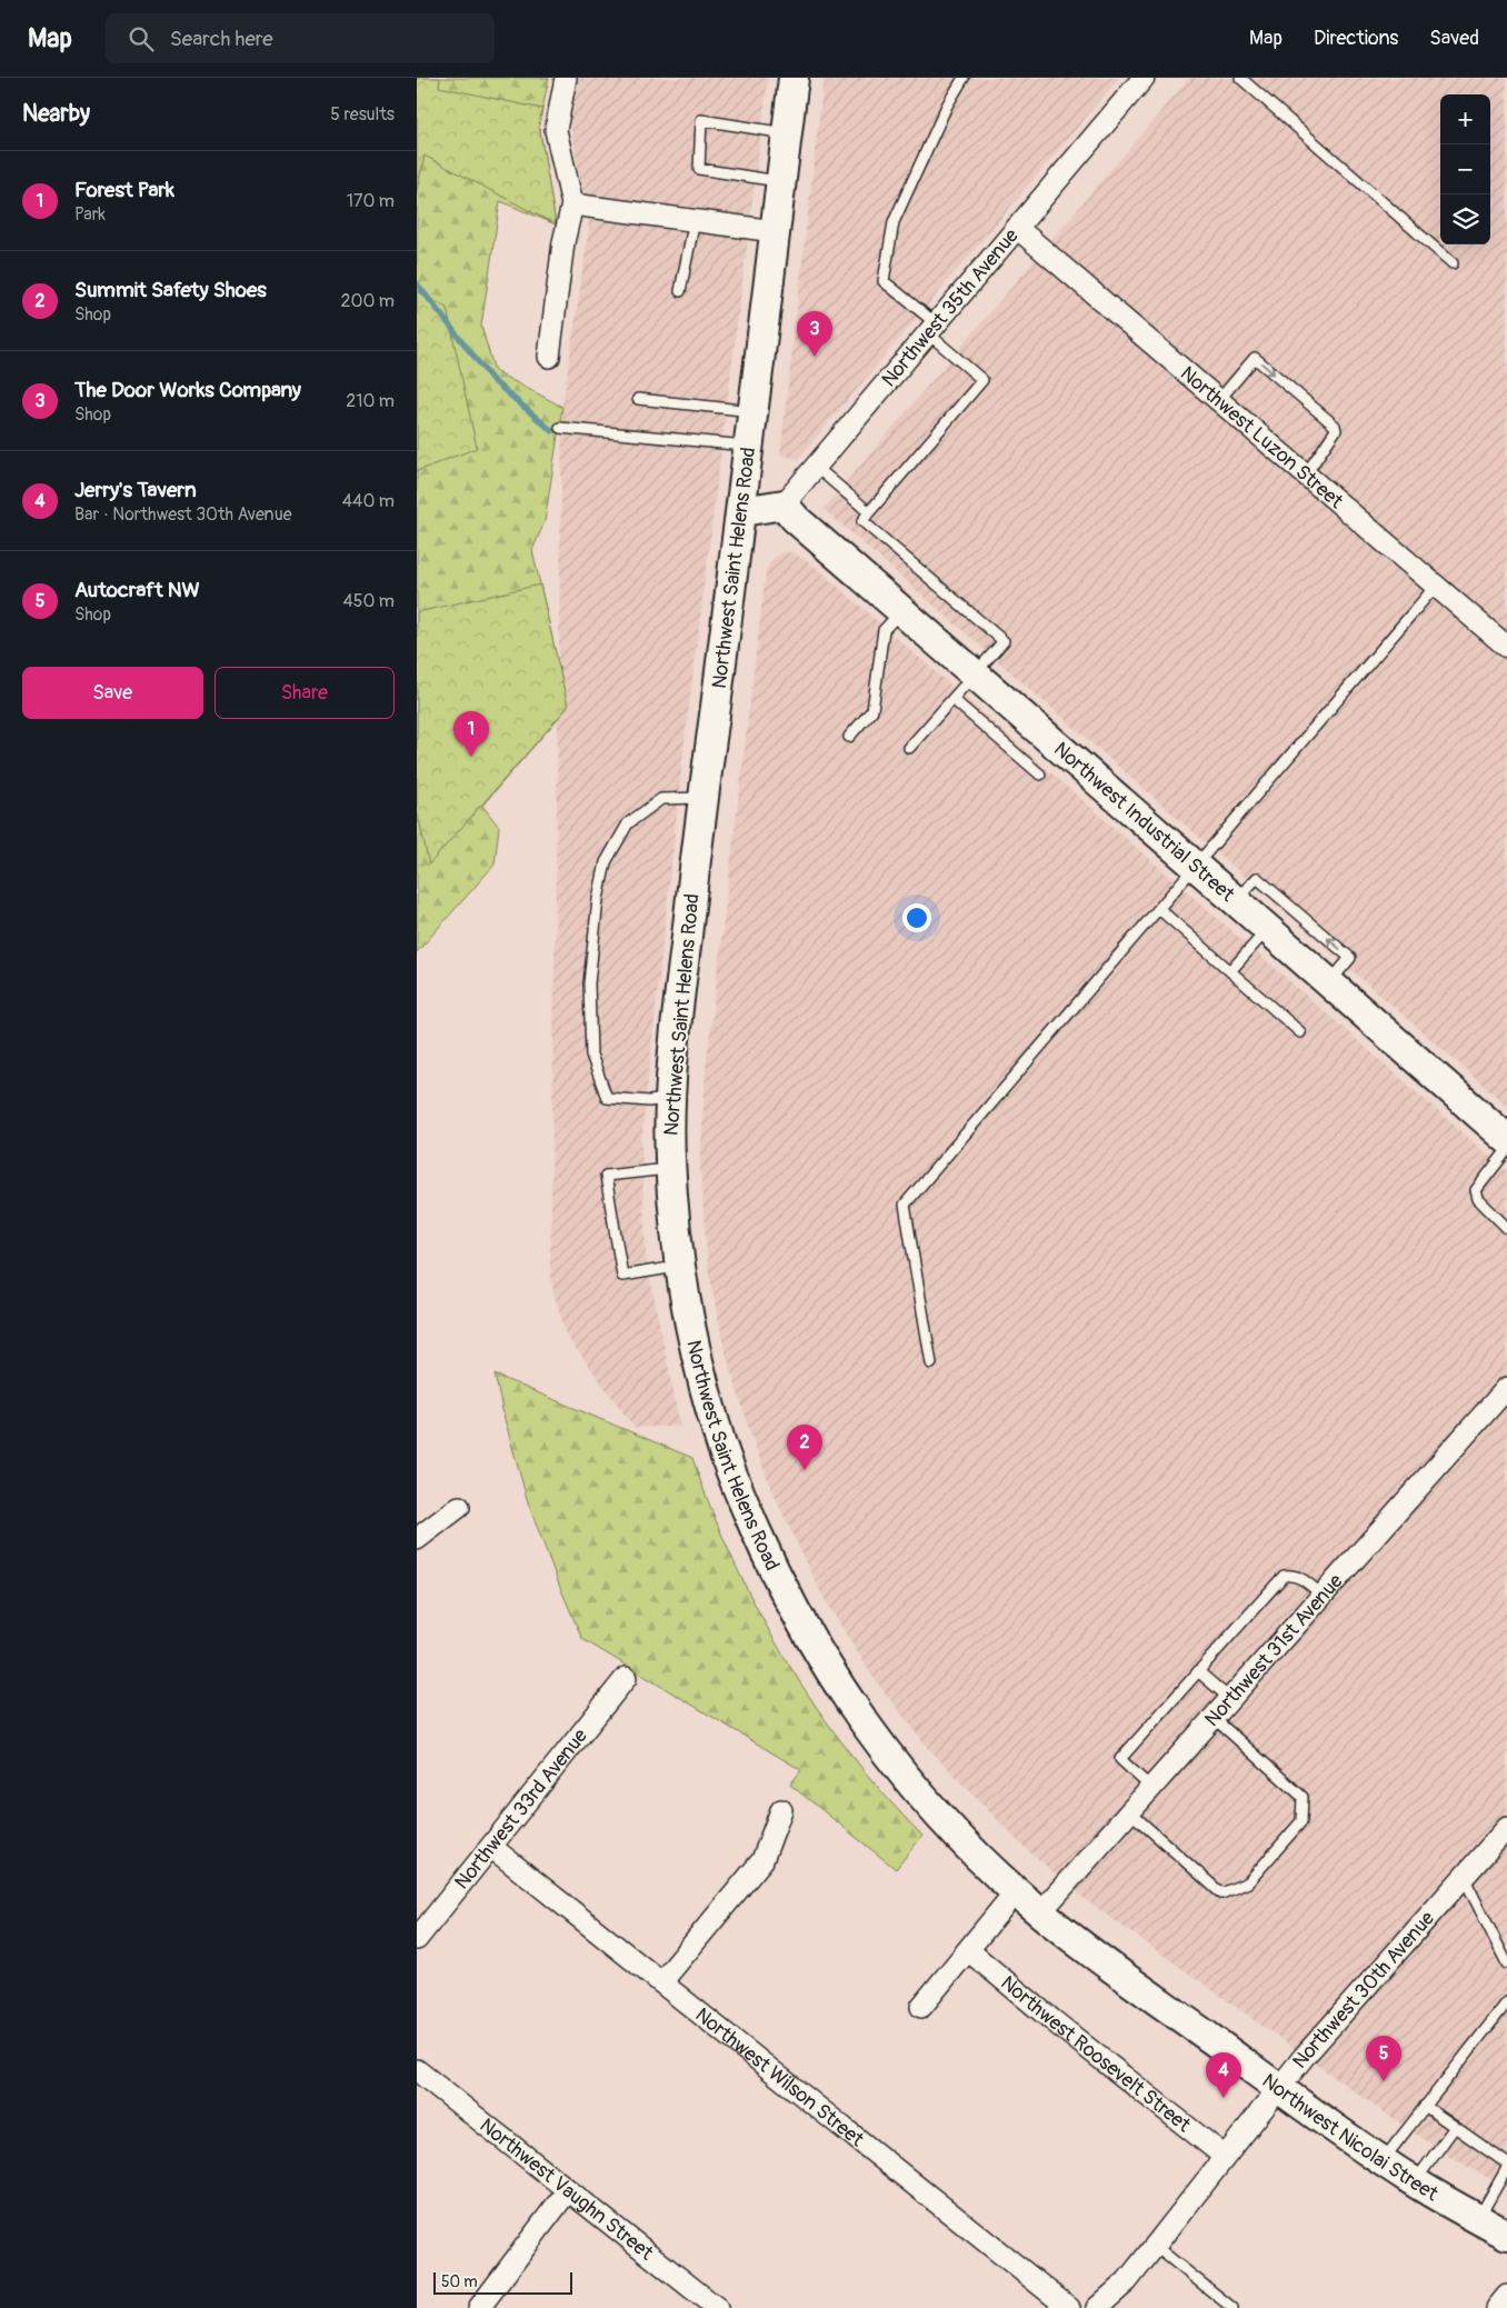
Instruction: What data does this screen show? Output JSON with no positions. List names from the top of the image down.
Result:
{
  "streets": {
    "main road": ["Northwest Saint Helens Road", "Northwest Industrial Street", "Northwest Nicolai Street"],
    "street": [
      "Northwest 35th Avenue",
      "Northwest Luzon Street",
      "Northwest 31st Avenue",
      "Northwest 33rd Avenue",
      "Northwest 30th Avenue",
      "Northwest Roosevelt Street",
      "Northwest Wilson Street",
      "Northwest Vaughn Street"
    ]
  },
  "crossings": [
    ["Northwest 35th Avenue", "Northwest Luzon Street"],
    ["Northwest 35th Avenue", "Northwest Industrial Street"],
    ["Northwest Saint Helens Road", "Northwest 31st Avenue"],
    ["Northwest Saint Helens Road", "Northwest Nicolai Street"],
    ["Northwest 31st Avenue", "Northwest Nicolai Street"],
    ["Northwest 33rd Avenue", "Northwest Wilson Street"],
    ["Northwest 30th Avenue", "Northwest Roosevelt Street"],
    ["Northwest 30th Avenue", "Northwest Nicolai Street"]
  ],
  "scale_bar": "50 m",
  "page": {
    "header": "Map",
    "search": "Search here",
    "nav": ["Map", "Directions", "Saved"],
    "heading": ["Nearby", "5 results"],
    "map_buttons": ["+", "−"],
    "list": [
      {
        "mark": "1",
        "name": "Forest Park",
        "note": "Park",
        "value": "170 m"
      },
      {
        "mark": "2",
        "name": "Summit Safety Shoes",
        "note": "Shop",
        "value": "200 m"
      },
      {
        "mark": "3",
        "name": "The Door Works Company",
        "note": "Shop",
        "value": "210 m"
      },
      {
        "mark": "4",
        "name": "Jerry's Tavern",
        "note": "Bar · Northwest 30th Avenue",
        "value": "440 m"
      },
      {
        "mark": "5",
        "name": "Autocraft NW",
        "note": "Shop",
        "value": "450 m"
      }
    ],
    "pins": [
      "3",
      "1",
      "2",
      "5",
      "4"
    ],
    "buttons": ["Save", "Share"],
    "scale": "50 m"
  }
}
